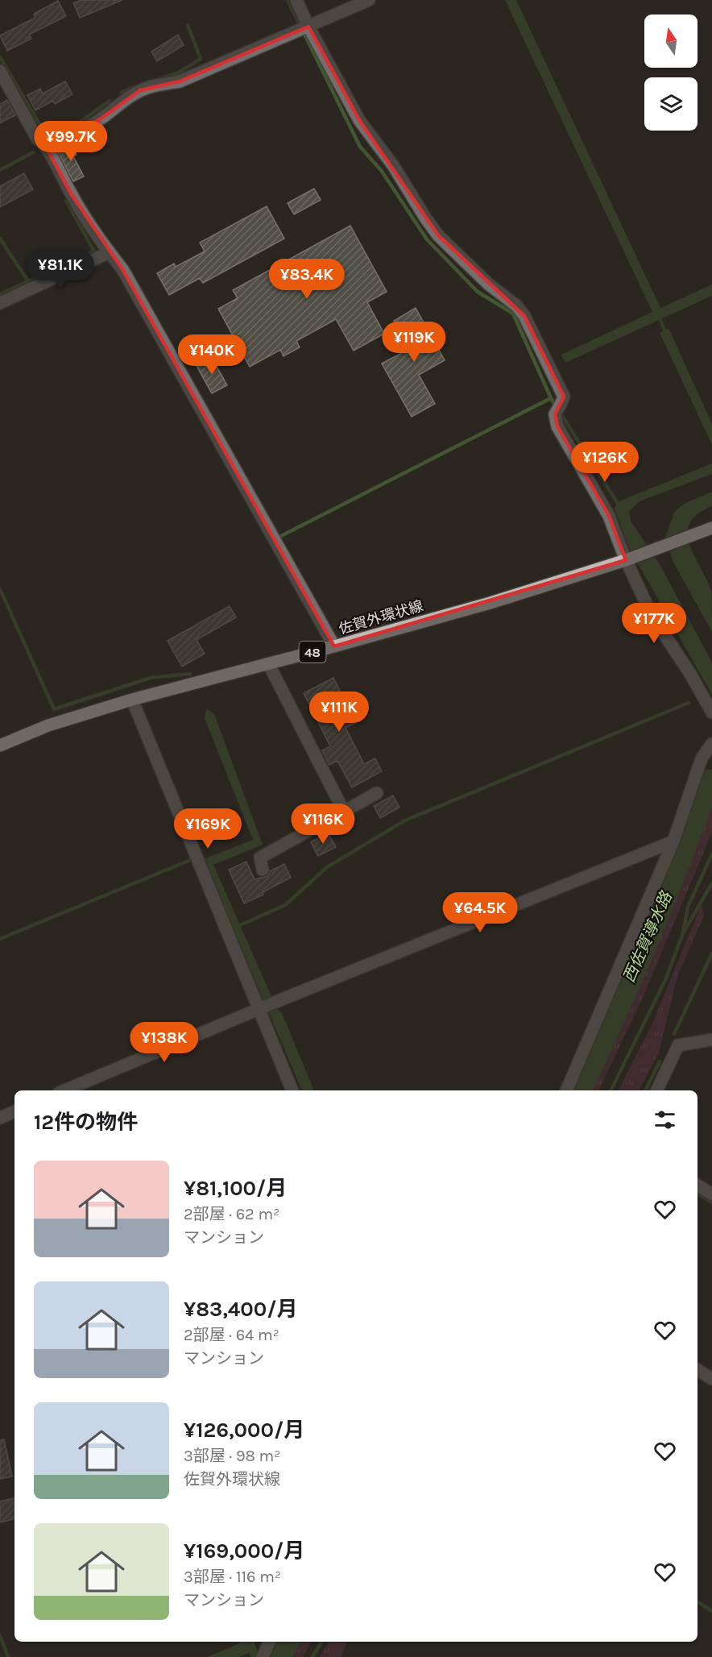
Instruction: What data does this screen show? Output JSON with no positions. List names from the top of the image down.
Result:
{
  "streets": {
    "main road": ["佐賀外環状線", "48"]
  },
  "water": ["西佐賀導水路"],
  "north": "top",
  "page": {
    "price": [
      "¥99.7K",
      "¥81.1K",
      "¥83.4K",
      "¥119K",
      "¥140K",
      "¥126K",
      "¥177K",
      "¥111K",
      "¥116K",
      "¥169K",
      "¥64.5K",
      "¥138K"
    ],
    "heading": "12件の物件",
    "list": [
      {
        "name": "¥81,100/月",
        "note": "2部屋 · 62 m² · マンション"
      },
      {
        "name": "¥83,400/月",
        "note": "2部屋 · 64 m² · マンション"
      },
      {
        "name": "¥126,000/月",
        "note": "3部屋 · 98 m² · 佐賀外環状線"
      },
      {
        "name": "¥169,000/月",
        "note": "3部屋 · 116 m² · マンション"
      }
    ]
  }
}
